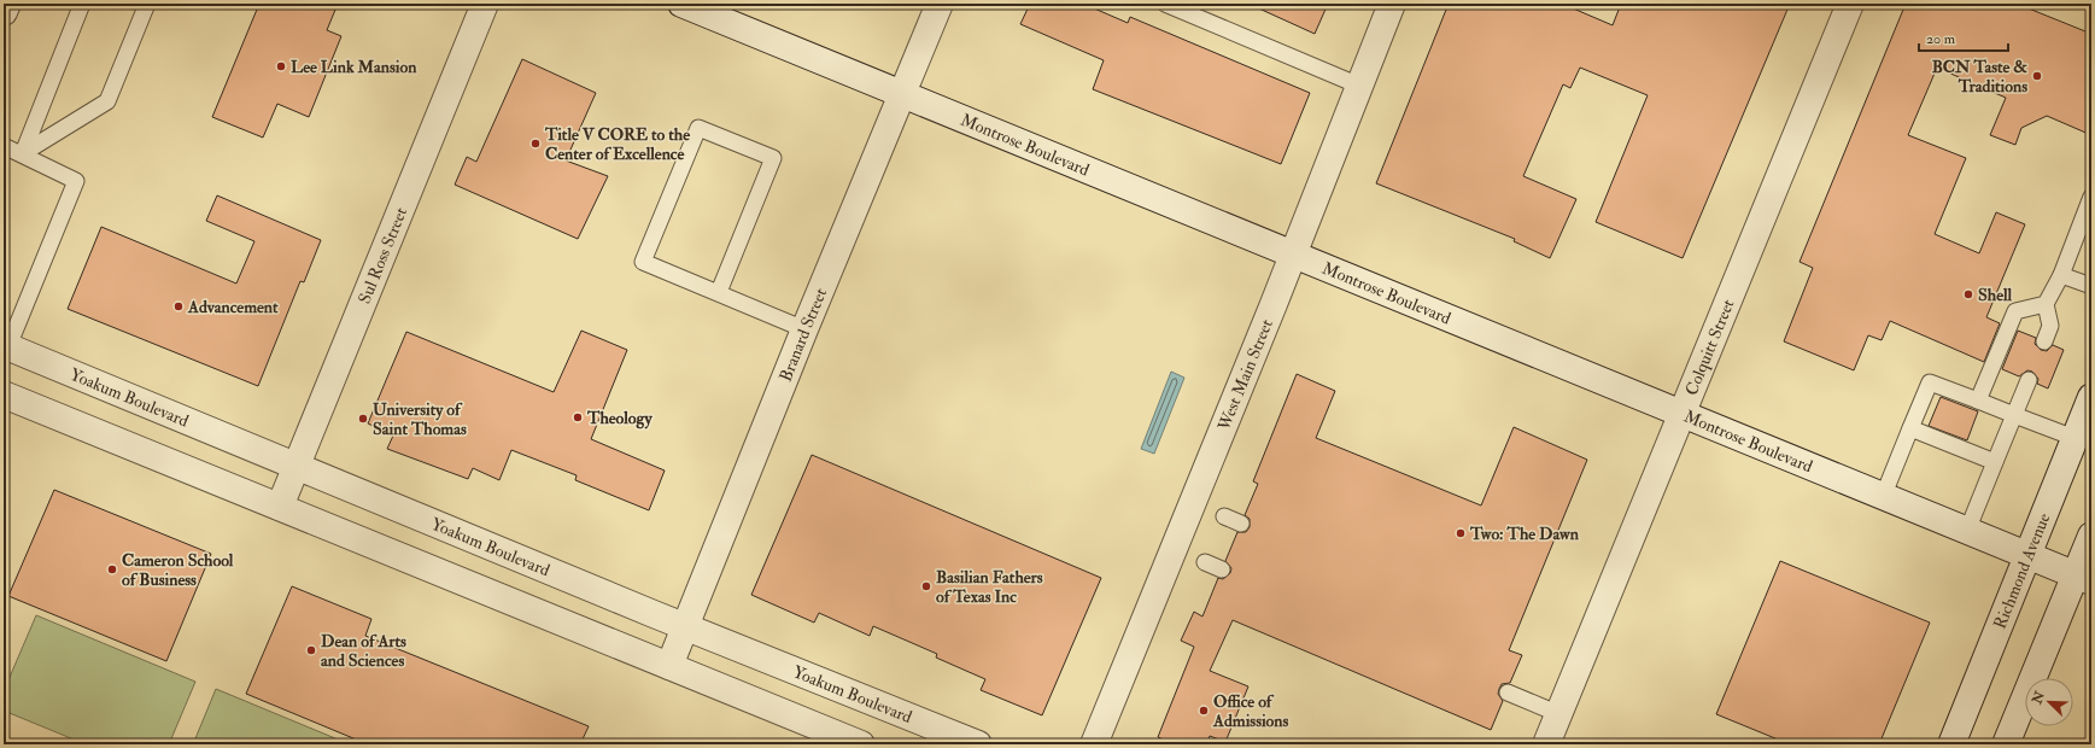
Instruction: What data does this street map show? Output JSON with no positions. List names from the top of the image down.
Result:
{
  "streets": {
    "street": [
      "Montrose Boulevard",
      "Sul Ross Street",
      "Branard Street",
      "Colquitt Street",
      "West Main Street",
      "Yoakum Boulevard",
      "Richmond Avenue"
    ]
  },
  "crossings": [
    ["Montrose Boulevard", "Branard Street"],
    ["Montrose Boulevard", "Colquitt Street"],
    ["Montrose Boulevard", "West Main Street"],
    ["Montrose Boulevard", "Richmond Avenue"],
    ["Sul Ross Street", "Yoakum Boulevard"],
    ["Branard Street", "Yoakum Boulevard"]
  ],
  "places": [
    "Lee Link Mansion",
    "BCN Taste & Traditions",
    "Title V CORE to the Center of Excellence",
    "Shell",
    "Advancement",
    "Theology",
    "University of Saint Thomas",
    "Two: The Dawn",
    "Cameron School of Business",
    "Basilian Fathers of Texas Inc",
    "Dean of Arts and Sciences",
    "Office of Admissions"
  ],
  "scale_bar": "20 m",
  "north": "top left"
}
